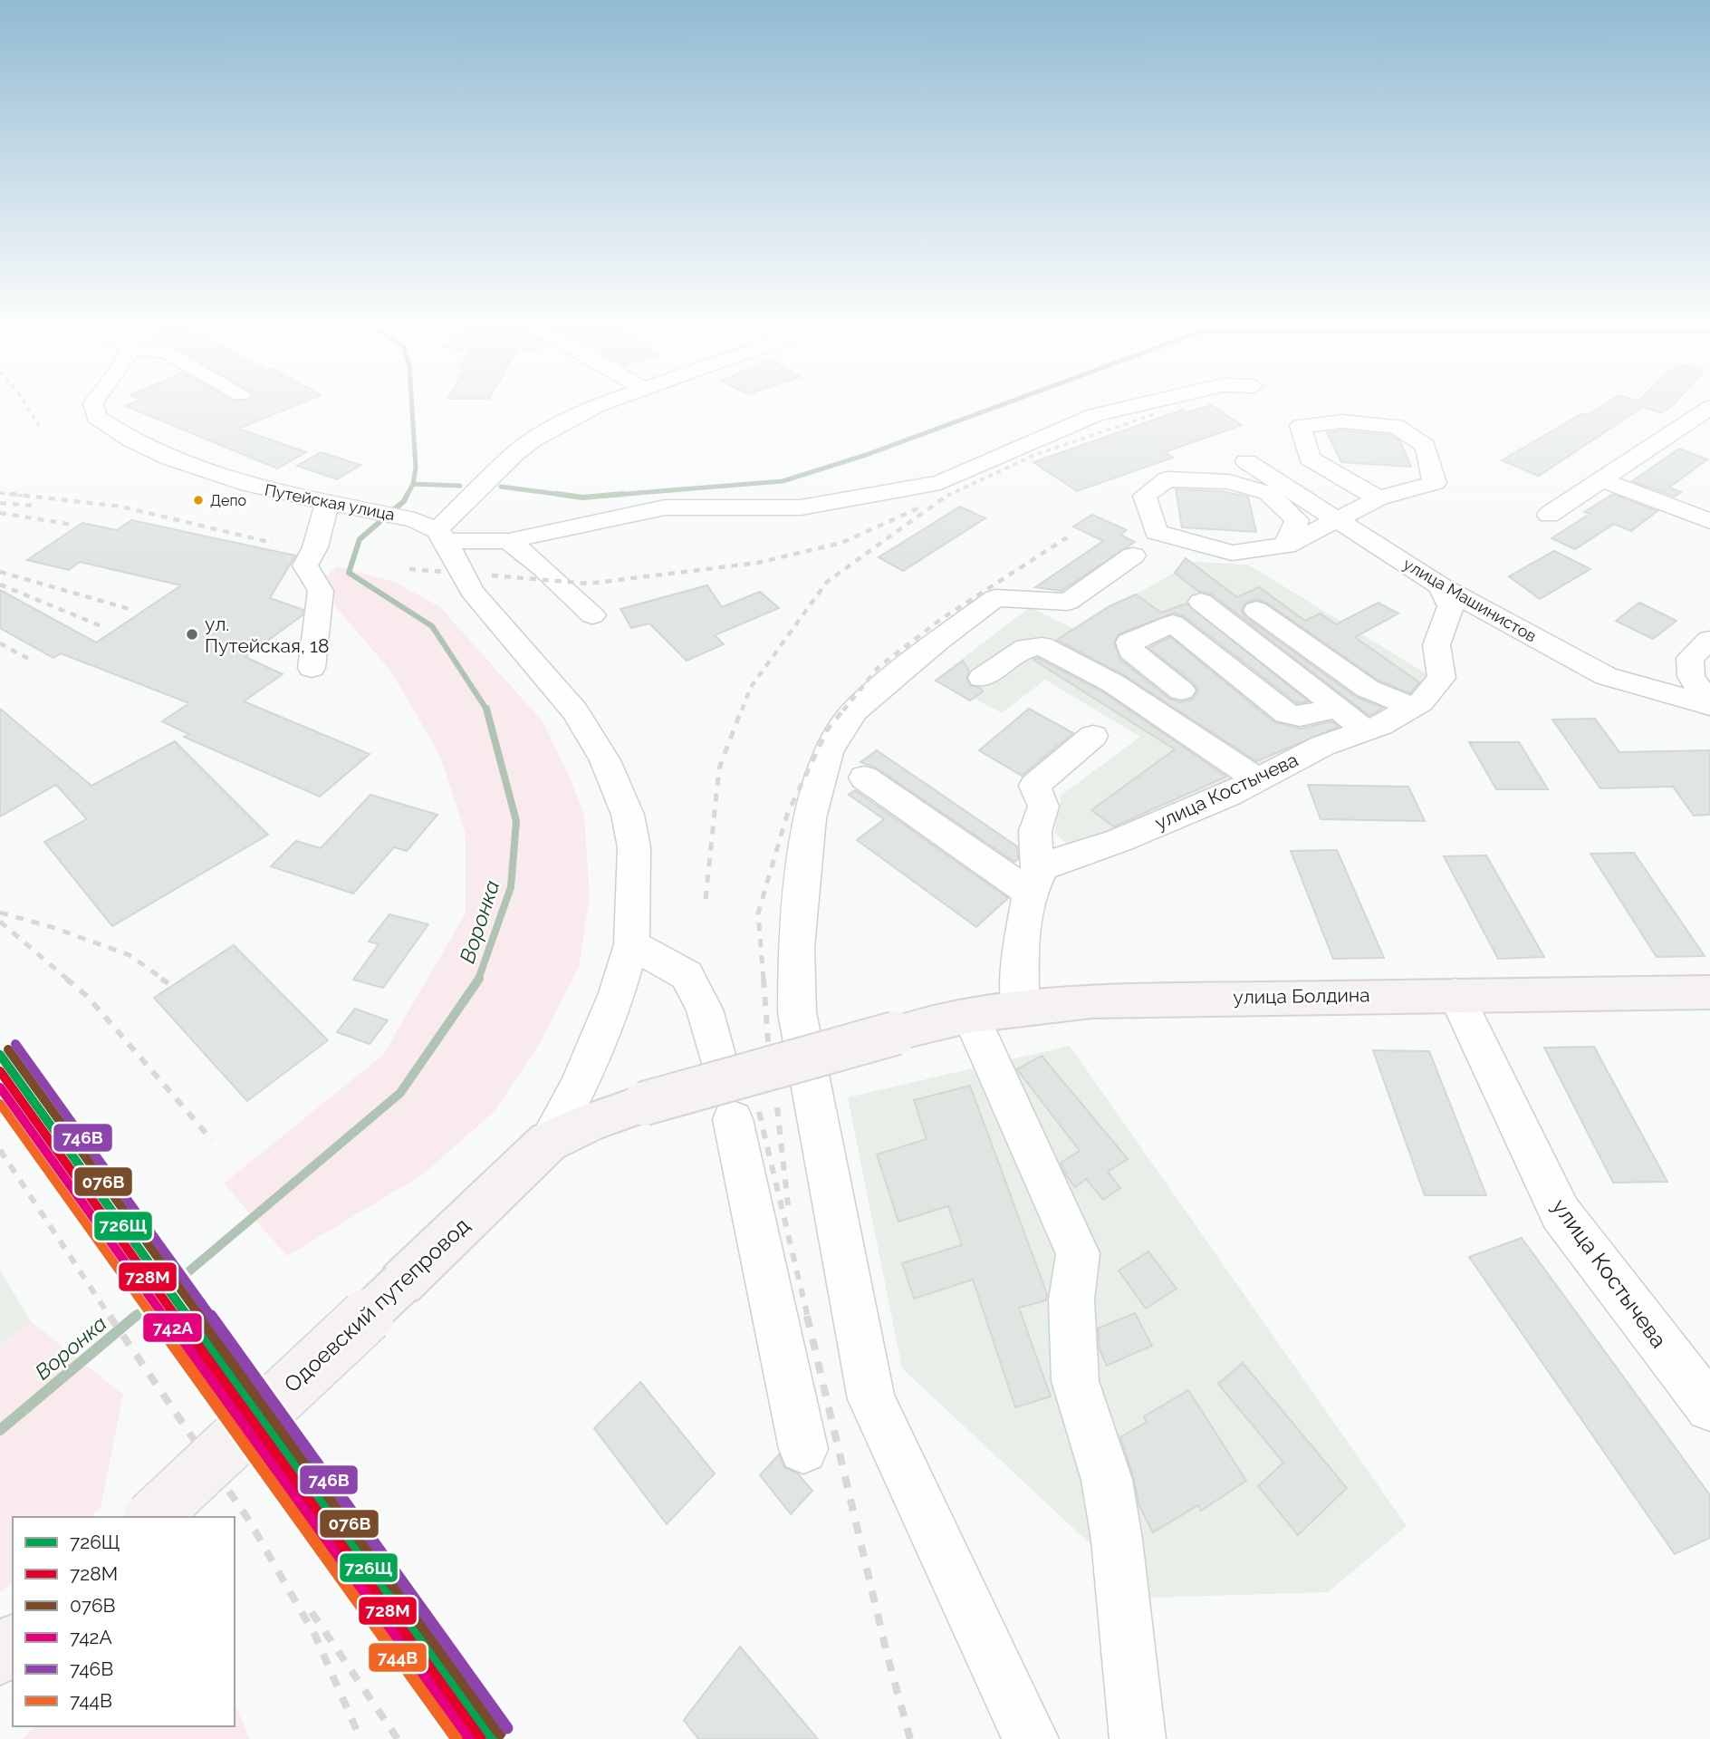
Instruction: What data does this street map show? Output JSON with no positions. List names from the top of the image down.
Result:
{
  "streets": {
    "main road": ["улица Болдина", "Одоевский путепровод"],
    "street": ["Путейская улица", "улица Машинистов", "улица Костычева"]
  },
  "crossings": [
    ["улица Машинистов", "улица Костычева"],
    ["улица Костычева", "улица Болдина"],
    ["улица Болдина", "Одоевский путепровод"]
  ],
  "water": ["Воронка"],
  "places": ["Депо", "ул. Путейская, 18"],
  "lines": [
    "transit line 746В",
    "transit line 076В",
    "transit line 726Щ",
    "transit line 728М",
    "transit line 742А",
    "transit line 744В"
  ],
  "legend": [
    "726Щ",
    "728М",
    "076В",
    "742А",
    "746В",
    "744В"
  ]
}
